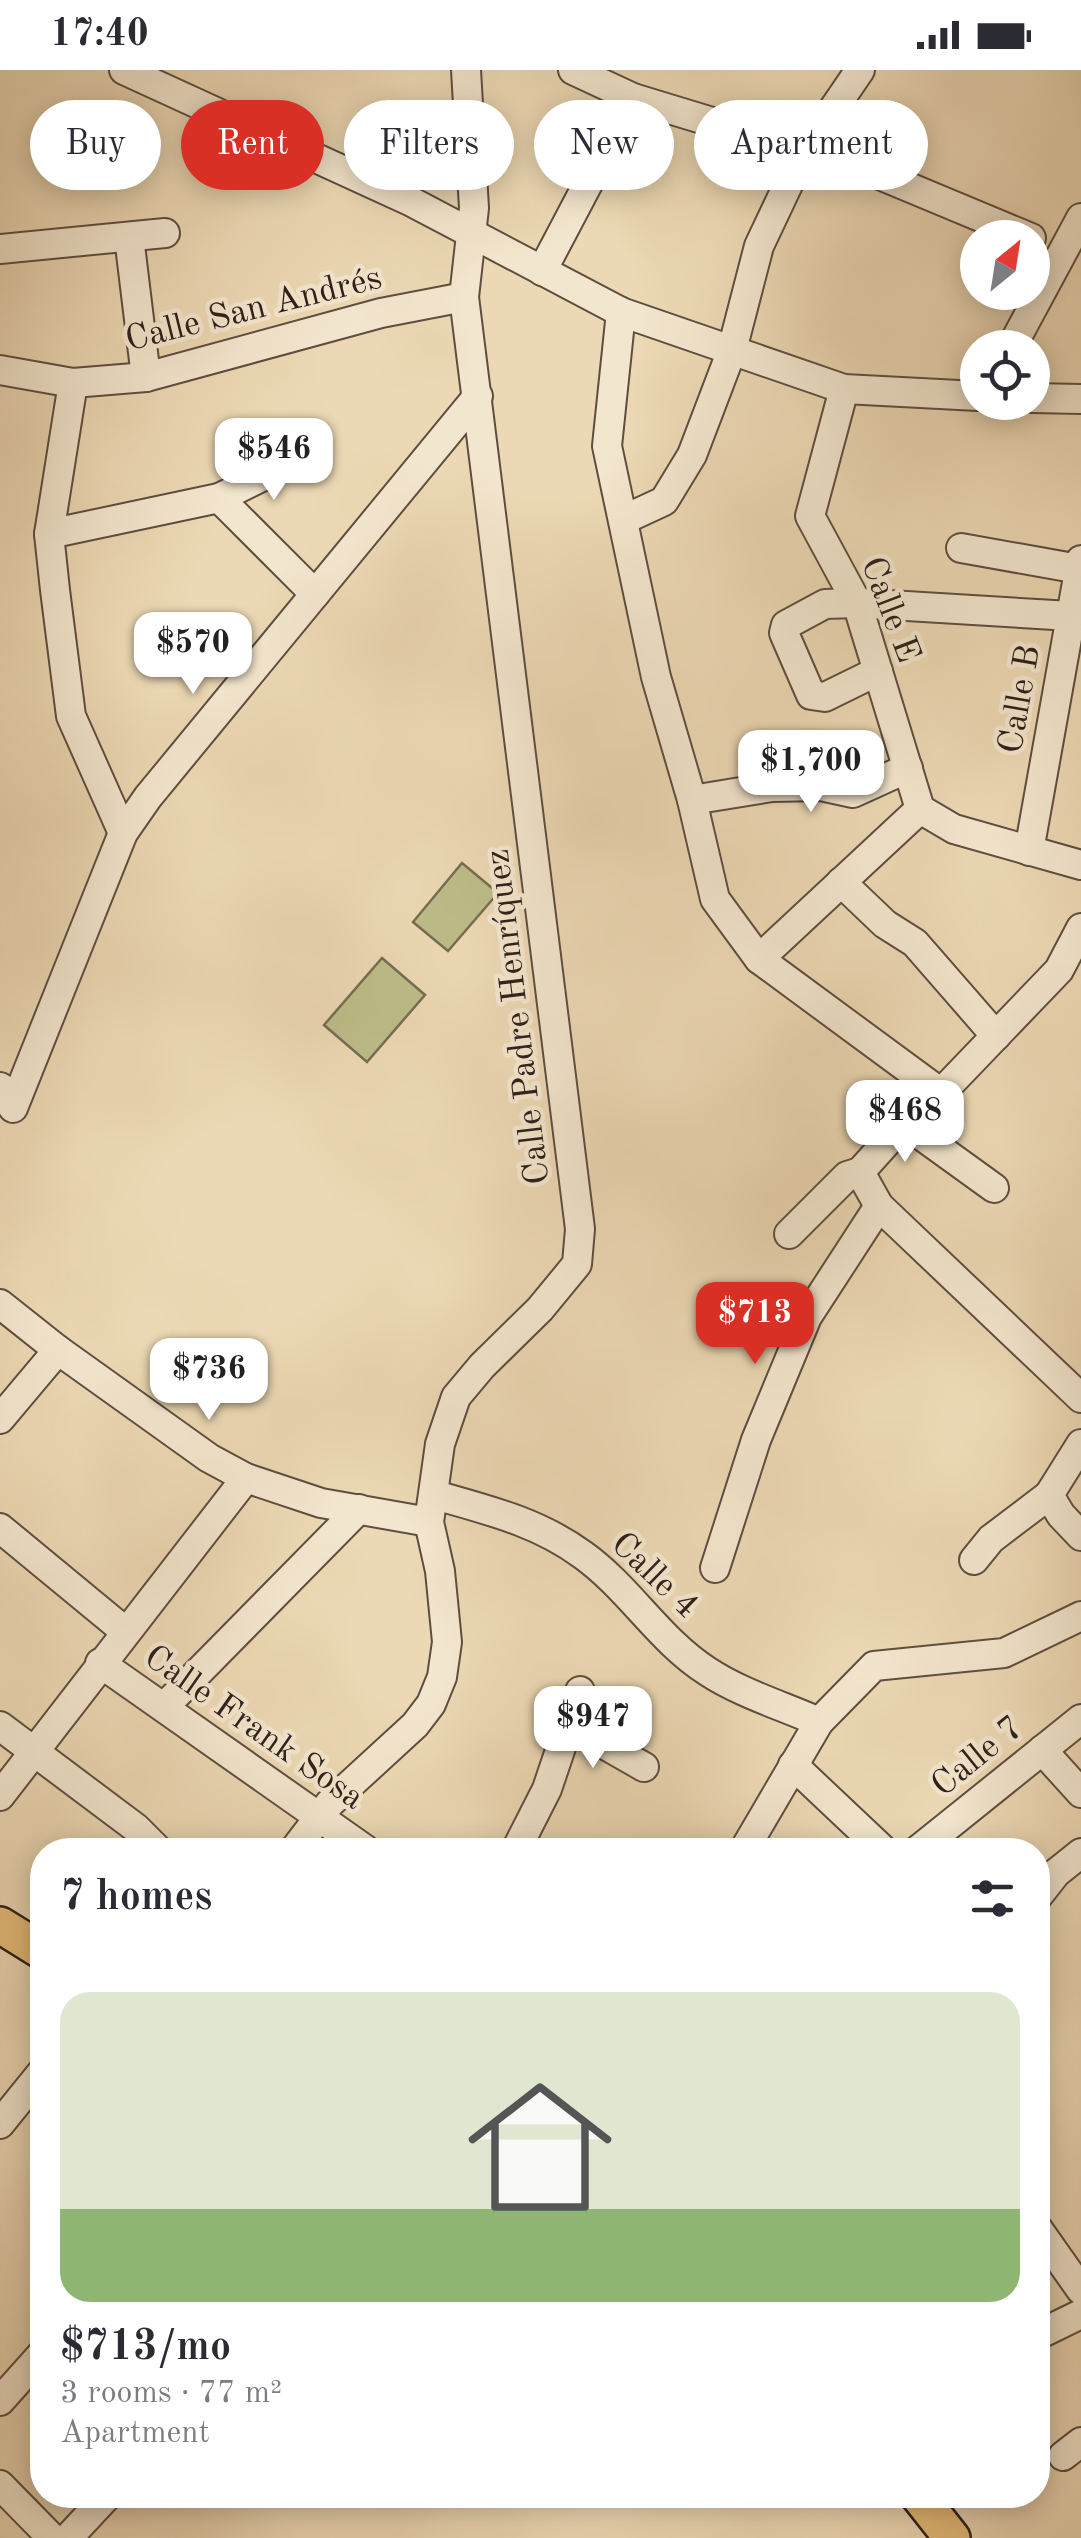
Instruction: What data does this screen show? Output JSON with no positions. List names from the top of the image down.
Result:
{
  "streets": {
    "street": [
      "Calle San Andrés",
      "Calle E",
      "Calle B",
      "Calle Padre Henríquez",
      "Calle 4",
      "Calle Frank Sosa",
      "Calle 7"
    ]
  },
  "crossings": [
    ["Calle San Andrés", "Calle Padre Henríquez"],
    ["Calle Padre Henríquez", "Calle 4"],
    ["Calle Padre Henríquez", "Calle Frank Sosa"]
  ],
  "north": "top right",
  "page": {
    "status": "17:40",
    "chip": [
      "Buy",
      "Rent",
      "Filters",
      "New",
      "Apartment"
    ],
    "price": [
      "$546",
      "$570",
      "$1,700",
      "$468",
      "$713",
      "$736",
      "$947"
    ],
    "heading": "7 homes",
    "list": [
      {
        "name": "$713/mo",
        "note": "3 rooms · 77 m² · Apartment"
      }
    ]
  }
}
